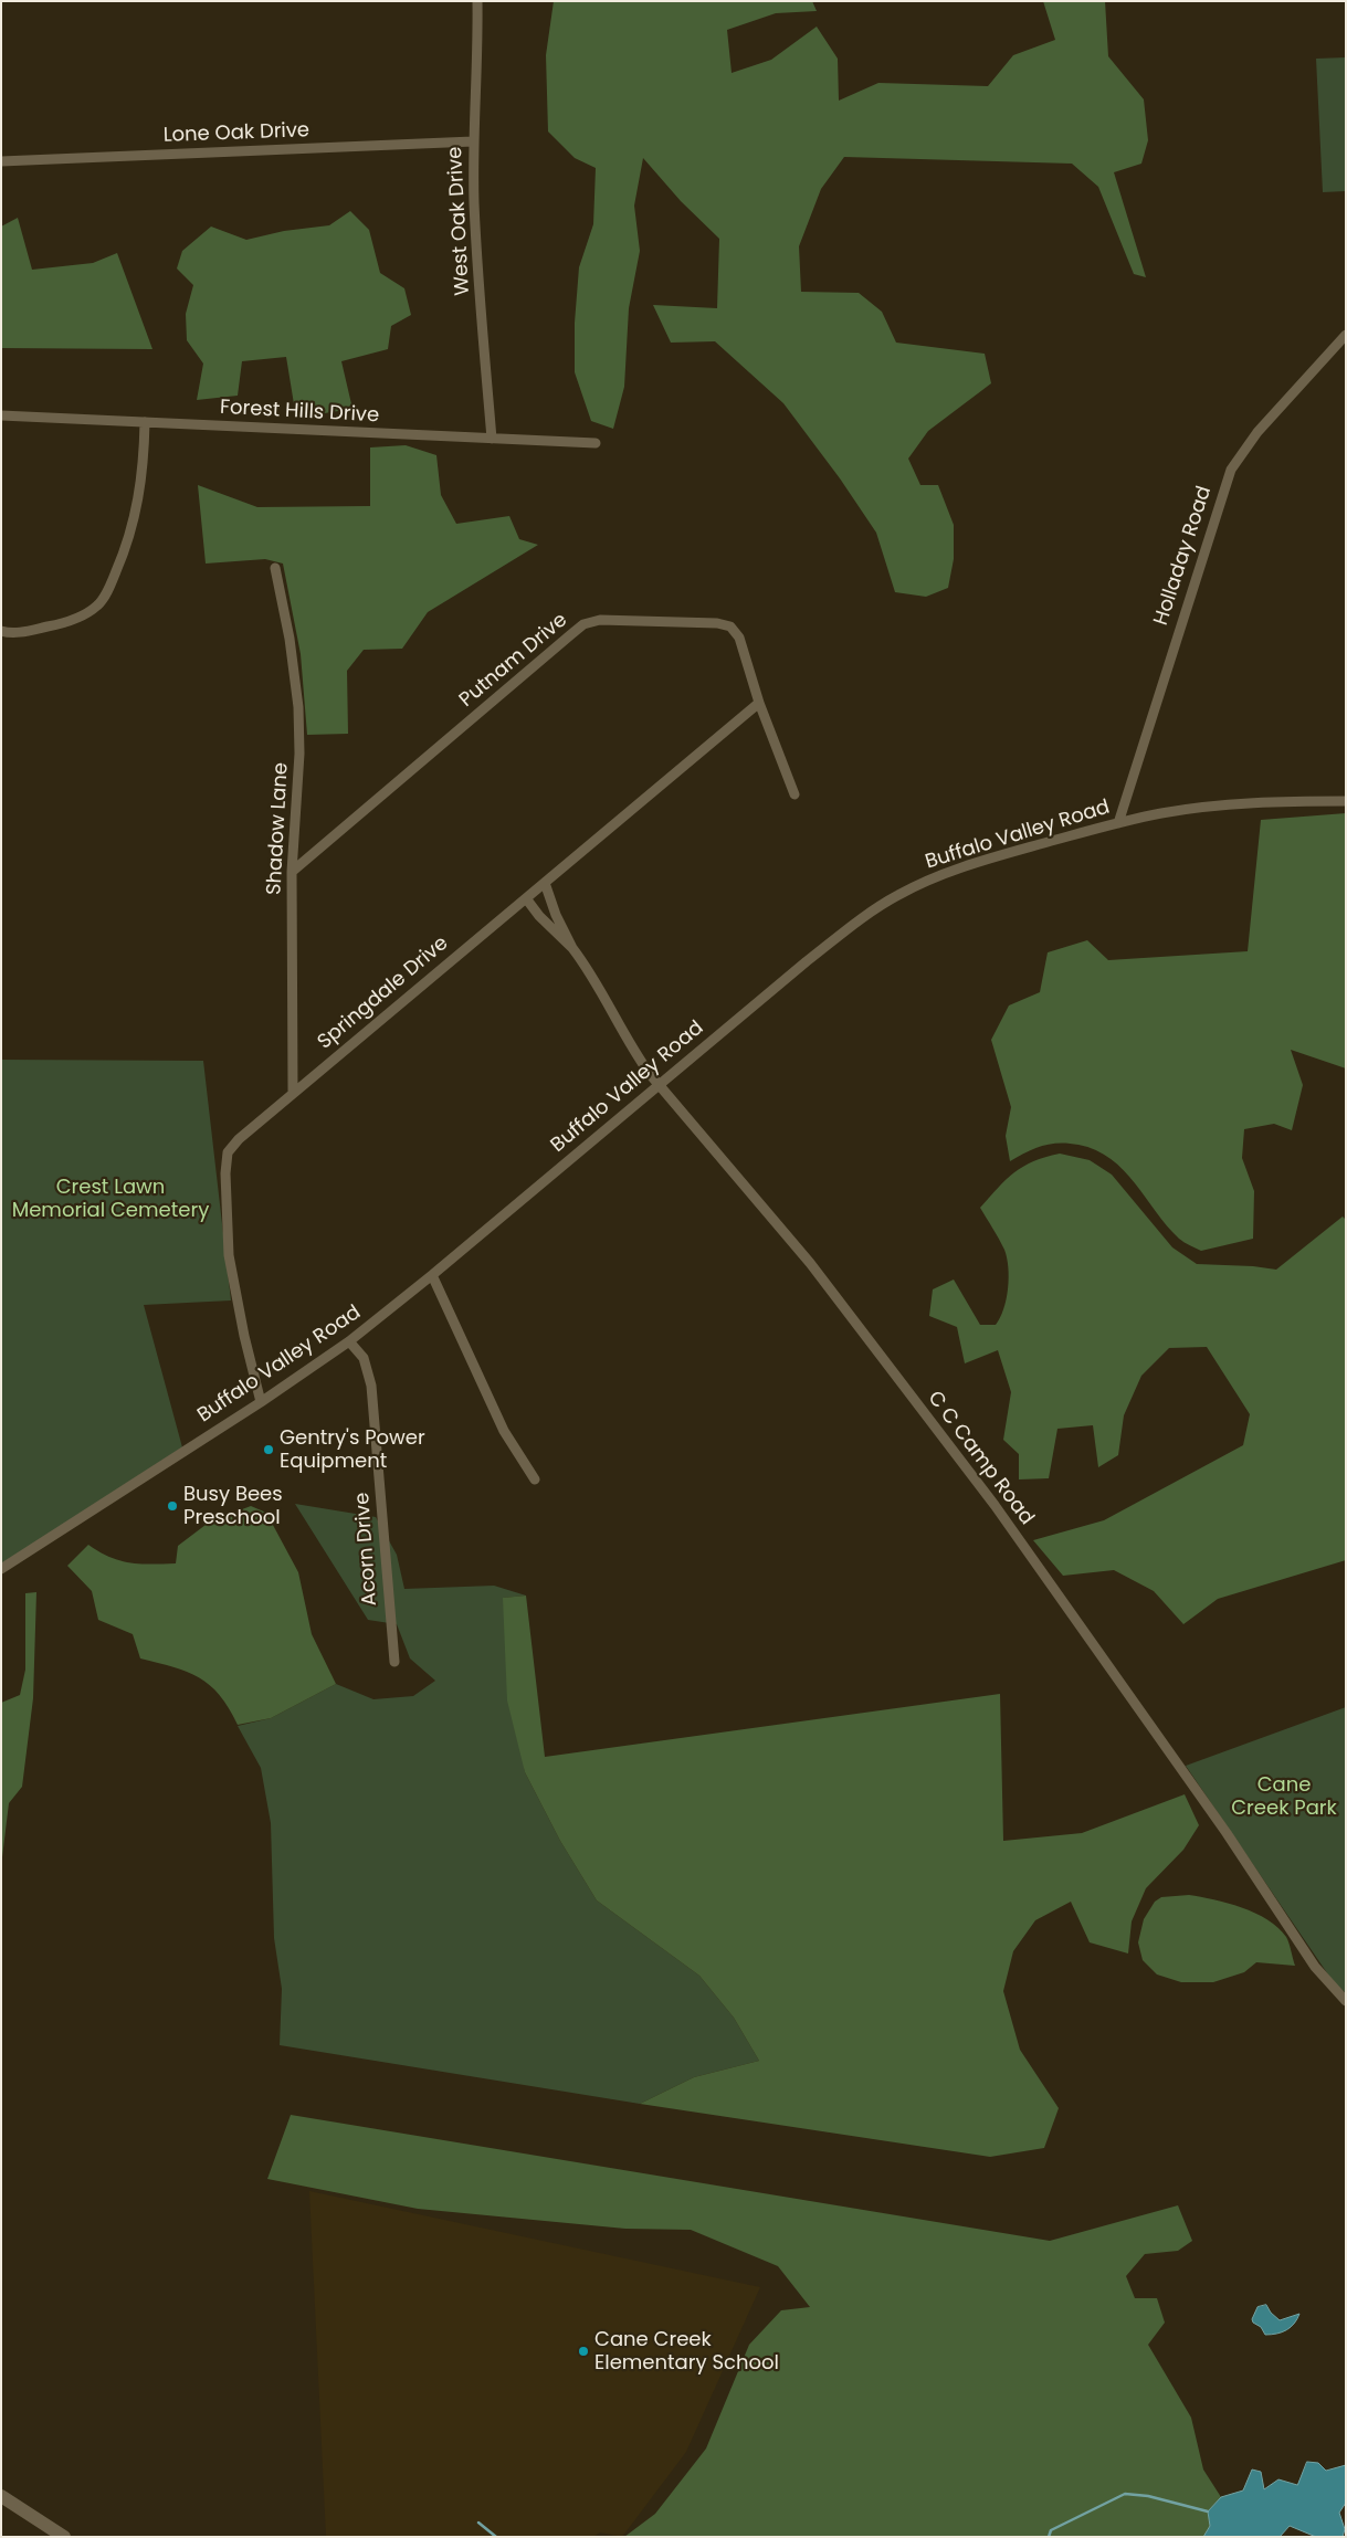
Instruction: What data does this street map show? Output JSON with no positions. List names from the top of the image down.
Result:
{
  "streets": {
    "street": [
      "Lone Oak Drive",
      "West Oak Drive",
      "Forest Hills Drive",
      "Holladay Road",
      "Putnam Drive",
      "Shadow Lane",
      "Buffalo Valley Road",
      "Springdale Drive",
      "C C Camp Road",
      "Acorn Drive"
    ]
  },
  "crossings": [
    ["Lone Oak Drive", "West Oak Drive"],
    ["West Oak Drive", "Forest Hills Drive"],
    ["Holladay Road", "Buffalo Valley Road"],
    ["Putnam Drive", "Shadow Lane"],
    ["Putnam Drive", "Springdale Drive"],
    ["Shadow Lane", "Springdale Drive"],
    ["Buffalo Valley Road", "Springdale Drive"],
    ["Buffalo Valley Road", "C C Camp Road"],
    ["Buffalo Valley Road", "Acorn Drive"]
  ],
  "parks": ["Crest Lawn Memorial Cemetery", "Cane Creek Park"],
  "places": ["Gentry's Power Equipment", "Busy Bees Preschool", "Cane Creek Elementary School"]
}
